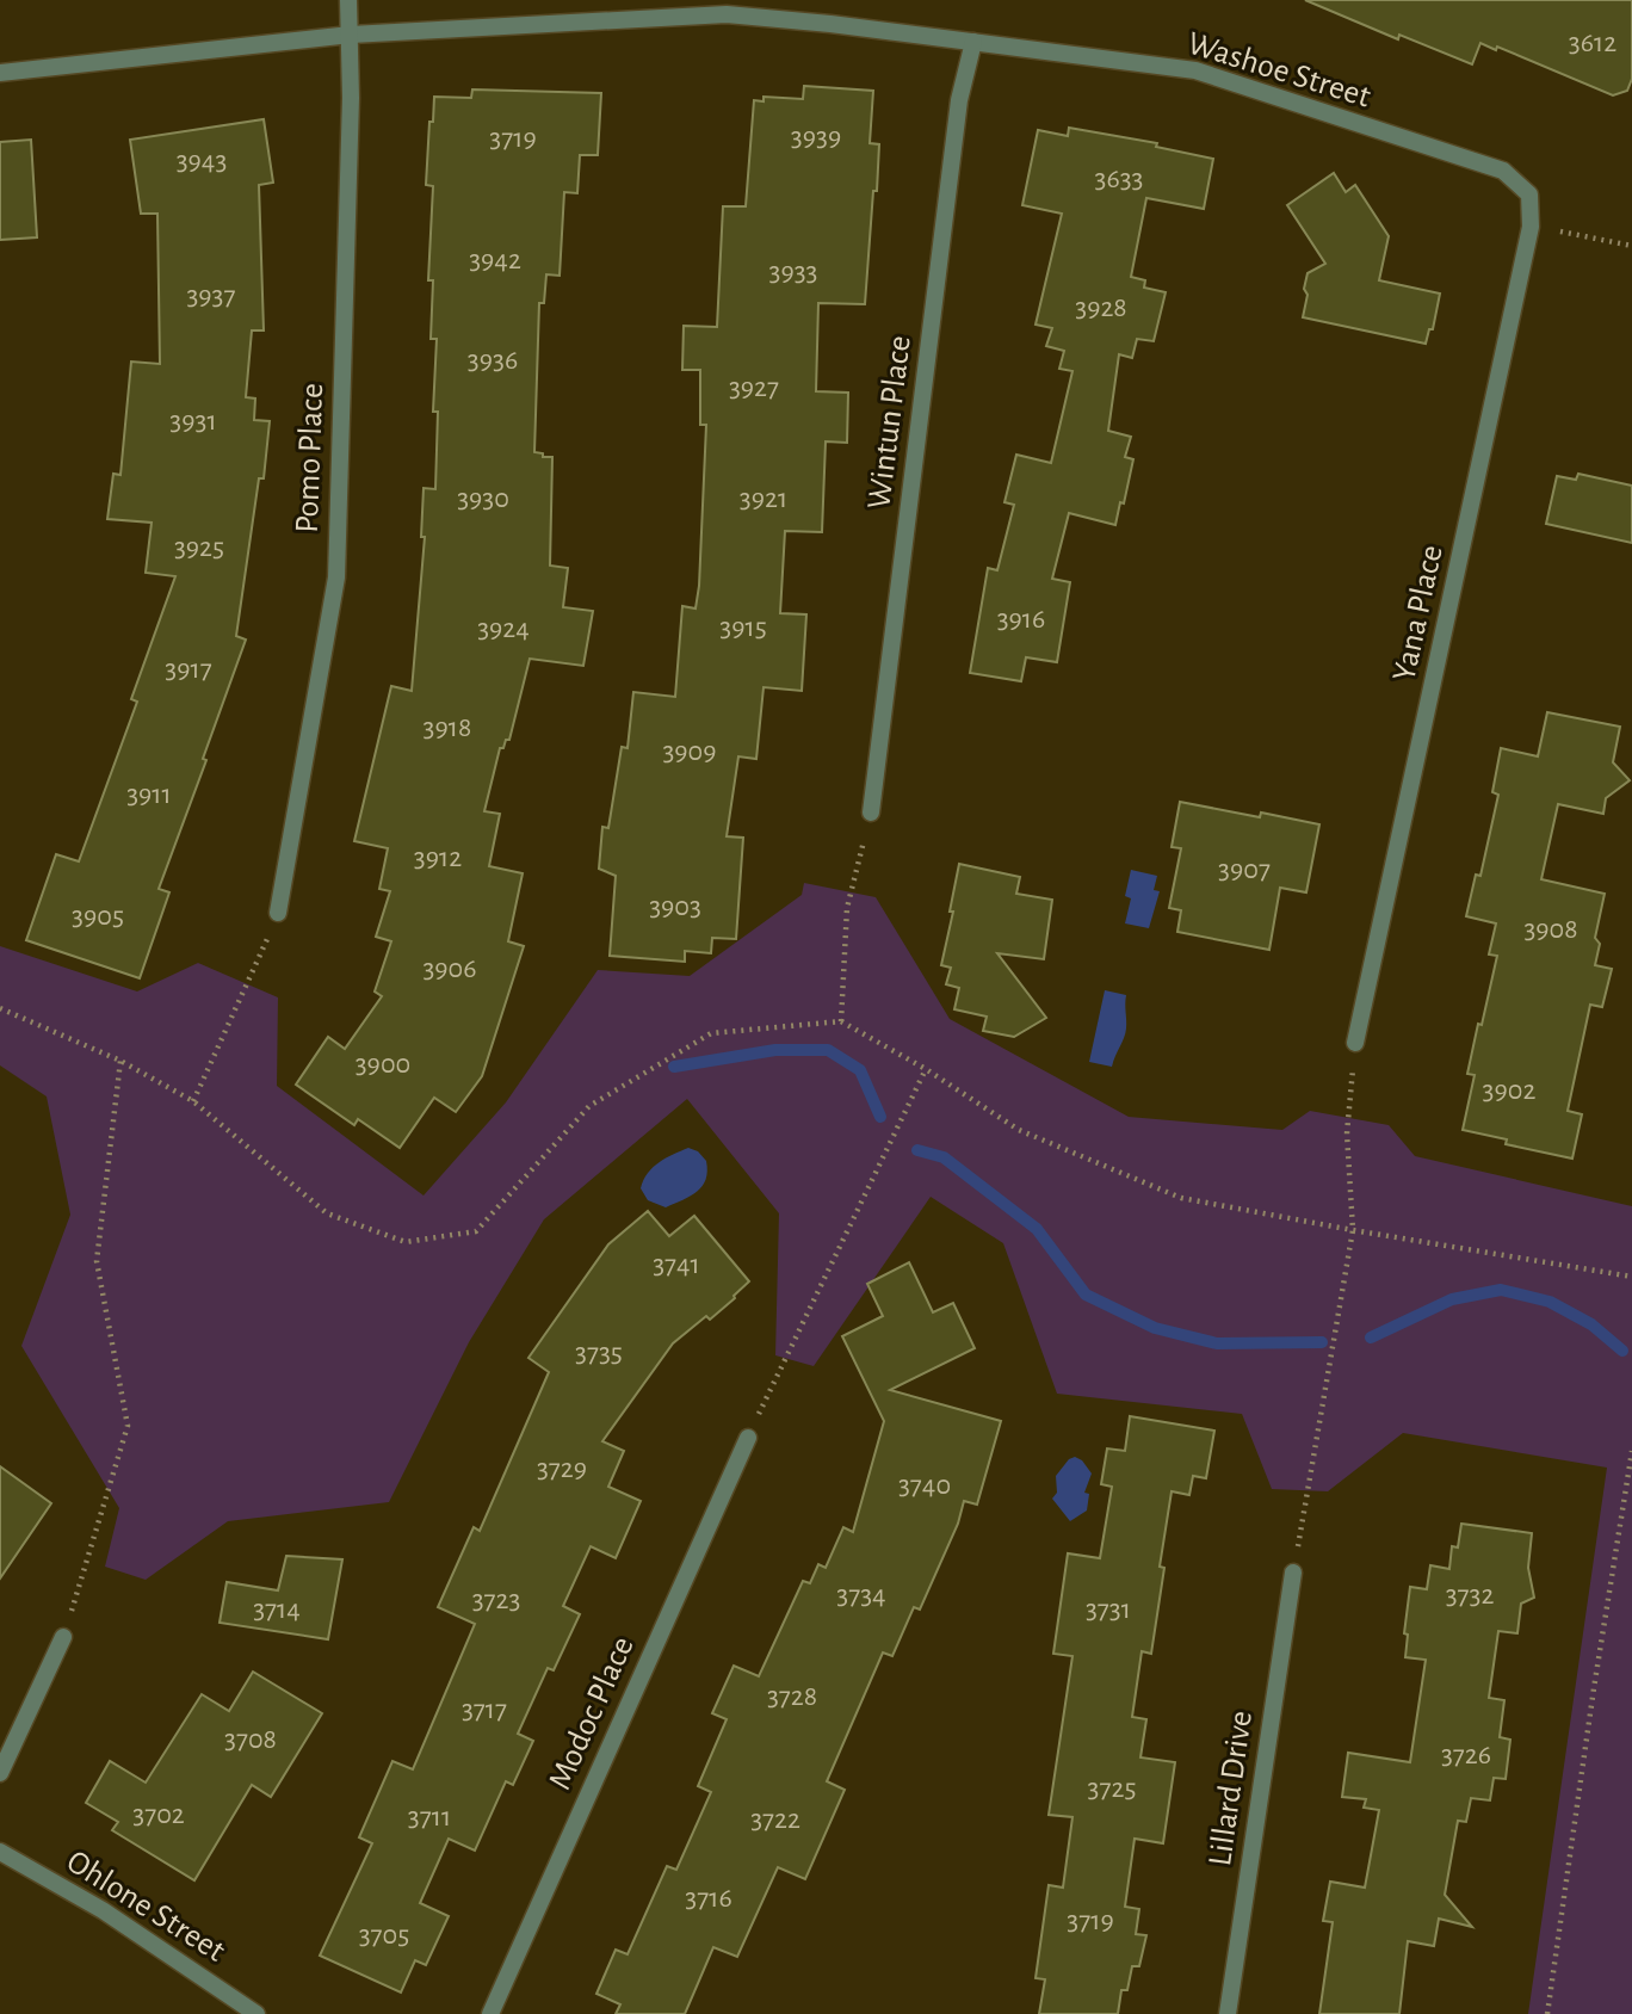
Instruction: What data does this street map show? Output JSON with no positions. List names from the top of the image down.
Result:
{
  "streets": {
    "street": [
      "Washoe Street",
      "Wintun Place",
      "Pomo Place",
      "Yana Place",
      "Modoc Place",
      "Lillard Drive",
      "Ohlone Street"
    ]
  },
  "crossings": [
    ["Washoe Street", "Wintun Place"],
    ["Washoe Street", "Pomo Place"],
    ["Washoe Street", "Yana Place"]
  ],
  "house_numbers": [
    "3612",
    "3939",
    "3719",
    "3943",
    "3633",
    "3942",
    "3933",
    "3937",
    "3928",
    "3936",
    "3927",
    "3931",
    "3930",
    "3921",
    "3925",
    "3916",
    "3915",
    "3924",
    "3917",
    "3918",
    "3909",
    "3911",
    "3912",
    "3907",
    "3903",
    "3905",
    "3908",
    "3906",
    "3900",
    "3902",
    "3741",
    "3735",
    "3729",
    "3740",
    "3734",
    "3732",
    "3723",
    "3714",
    "3731",
    "3728",
    "3717",
    "3708",
    "3726",
    "3725",
    "3702",
    "3711",
    "3722",
    "3716",
    "3719",
    "3705"
  ]
}
